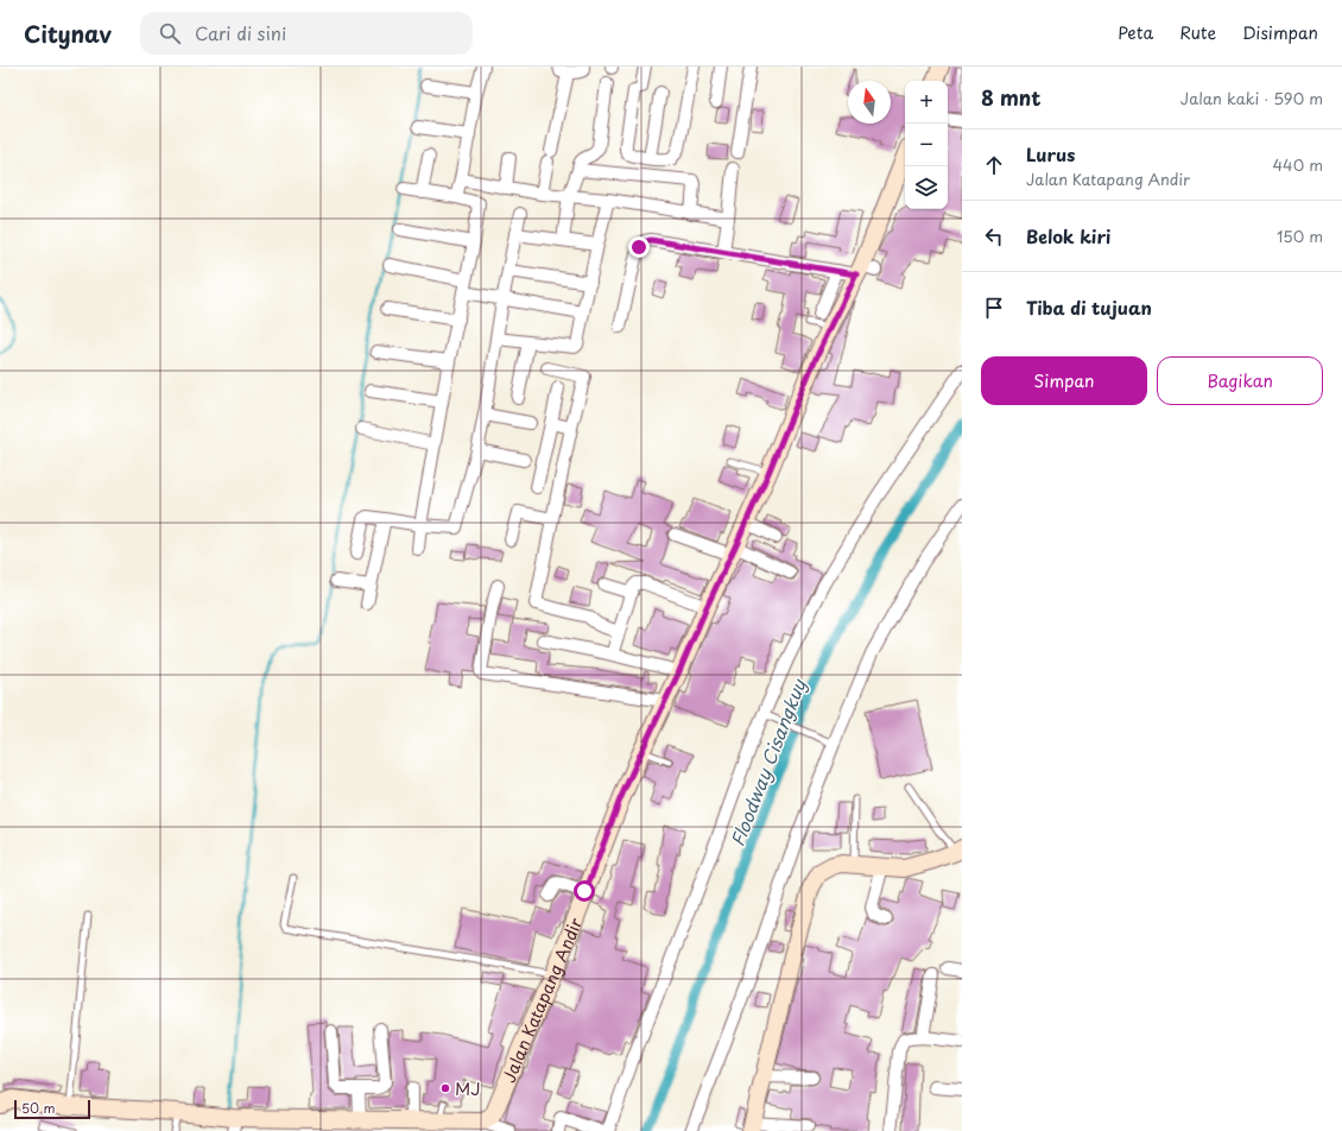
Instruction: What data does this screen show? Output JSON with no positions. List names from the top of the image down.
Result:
{
  "streets": {
    "street": ["Jalan Katapang Andir"]
  },
  "water": ["Floodway Cisangkuy"],
  "places": ["MJ"],
  "scale_bar": "50 m",
  "north": "top",
  "page": {
    "header": "Citynav",
    "search": "Cari di sini",
    "nav": ["Peta", "Rute", "Disimpan"],
    "heading": ["8 mnt", "Jalan kaki · 590 m"],
    "map_buttons": ["+", "−"],
    "list": [
      ["Lurus", "Jalan Katapang Andir", "440 m"],
      ["Belok kiri", "150 m"],
      "Tiba di tujuan"
    ],
    "buttons": ["Simpan", "Bagikan"],
    "scale": "50 m"
  }
}
